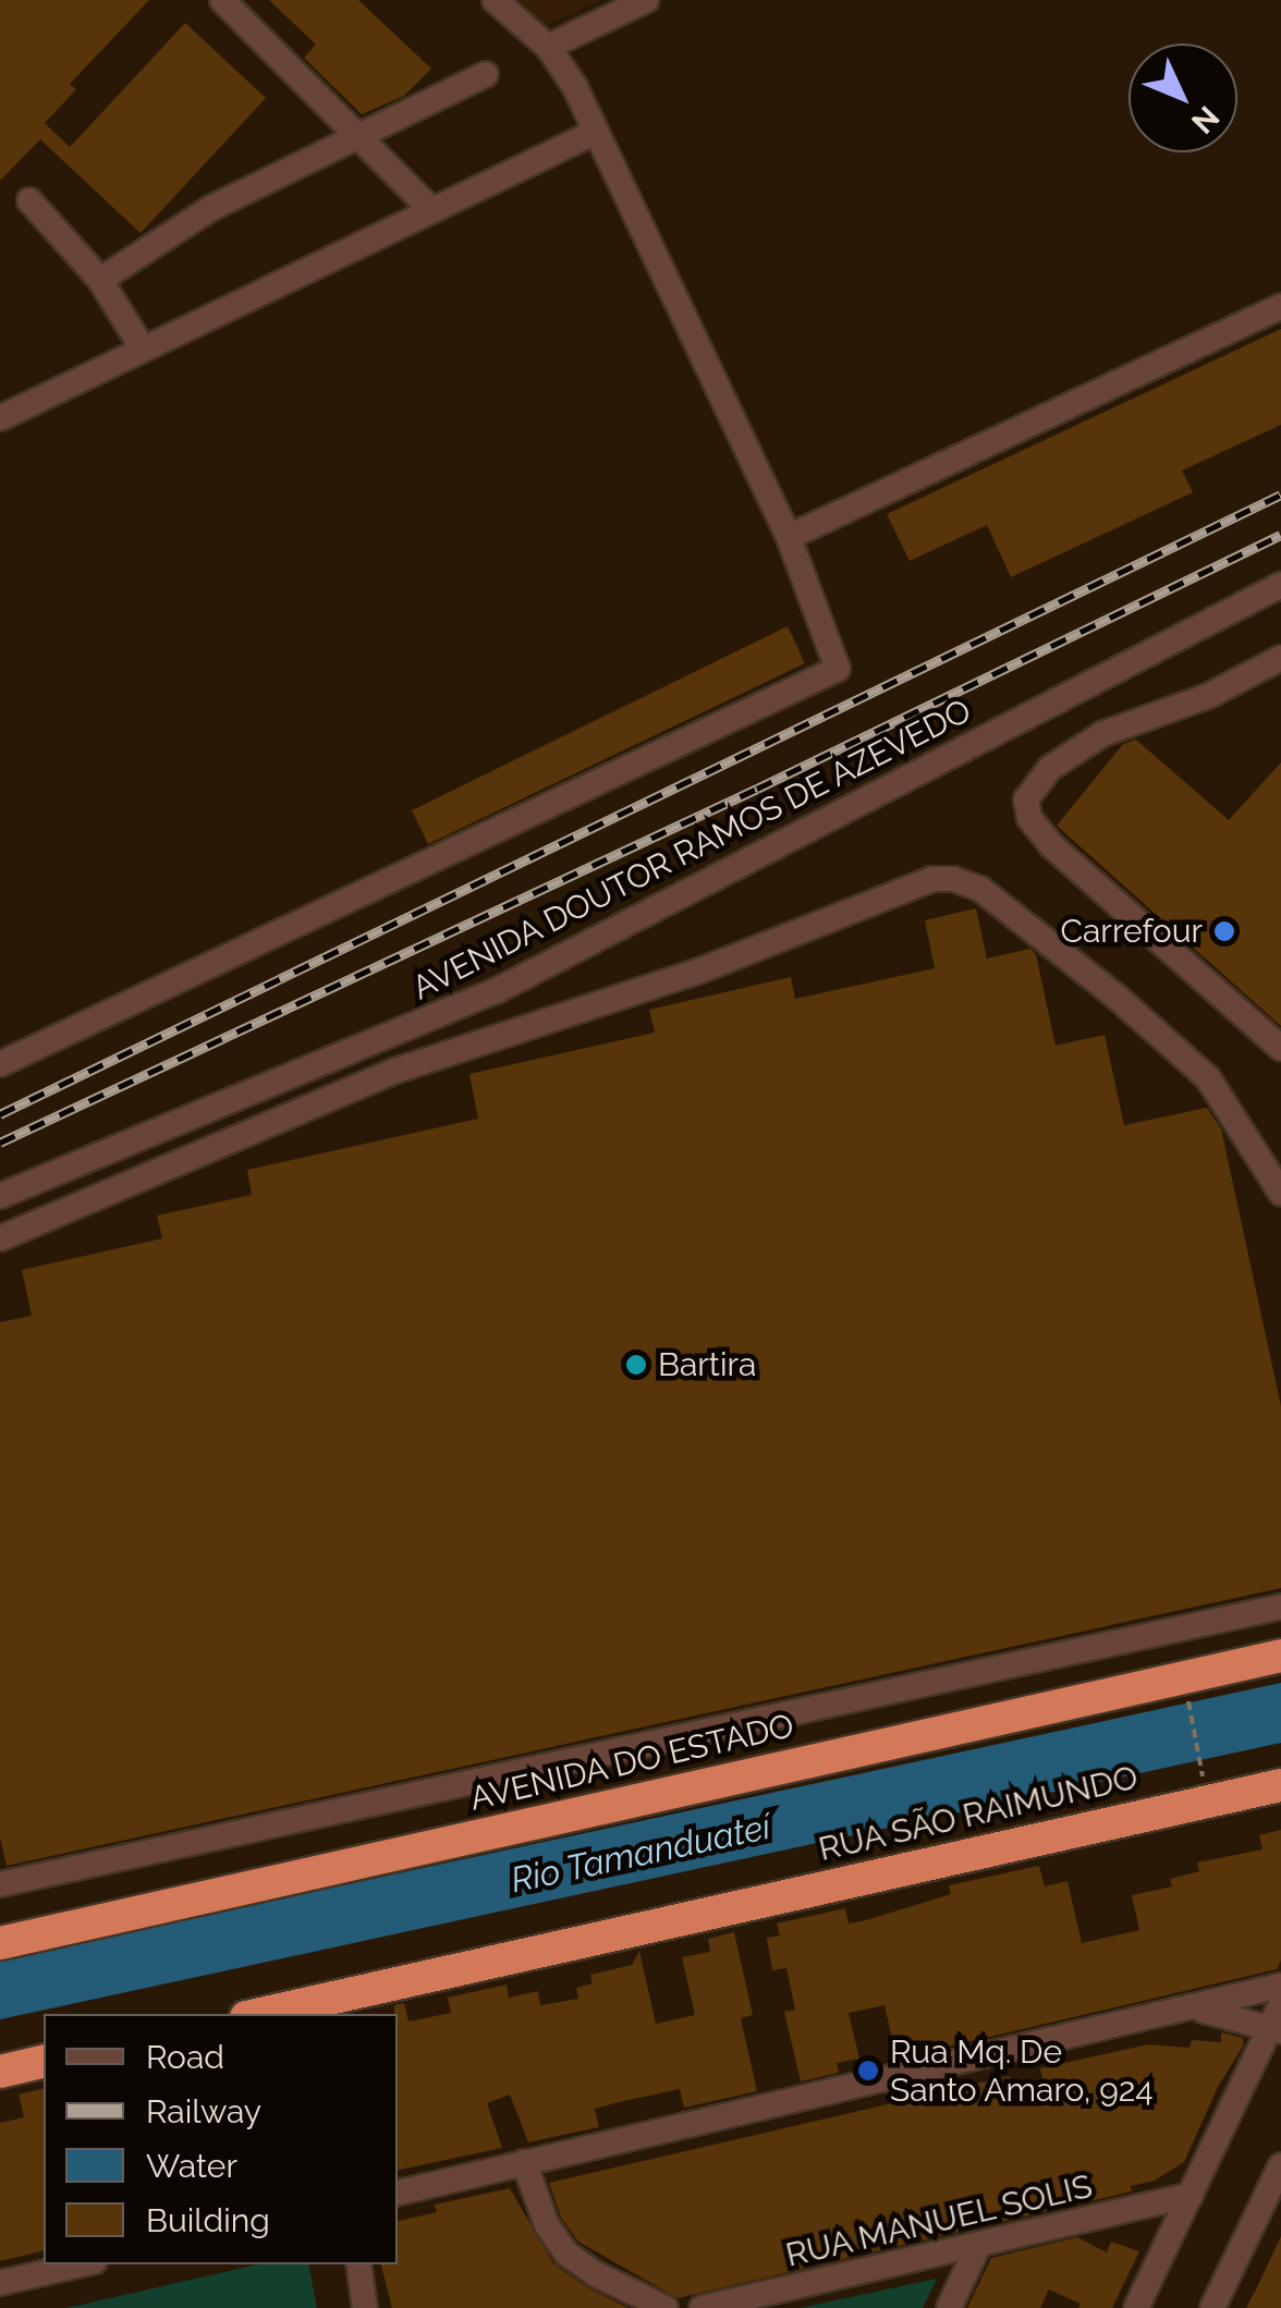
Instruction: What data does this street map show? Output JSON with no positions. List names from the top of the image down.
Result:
{
  "streets": {
    "highway": ["AVENIDA DO ESTADO", "RUA SÃO RAIMUNDO"],
    "street": ["AVENIDA DOUTOR RAMOS DE AZEVEDO", "RUA MANUEL SOLIS"]
  },
  "water": ["Rio Tamanduateí"],
  "places": ["Carrefour", "Bartira", "Rua Mq. De Santo Amaro, 924"],
  "legend": [
    "Road",
    "Railway",
    "Water",
    "Building"
  ],
  "north": "bottom right"
}
